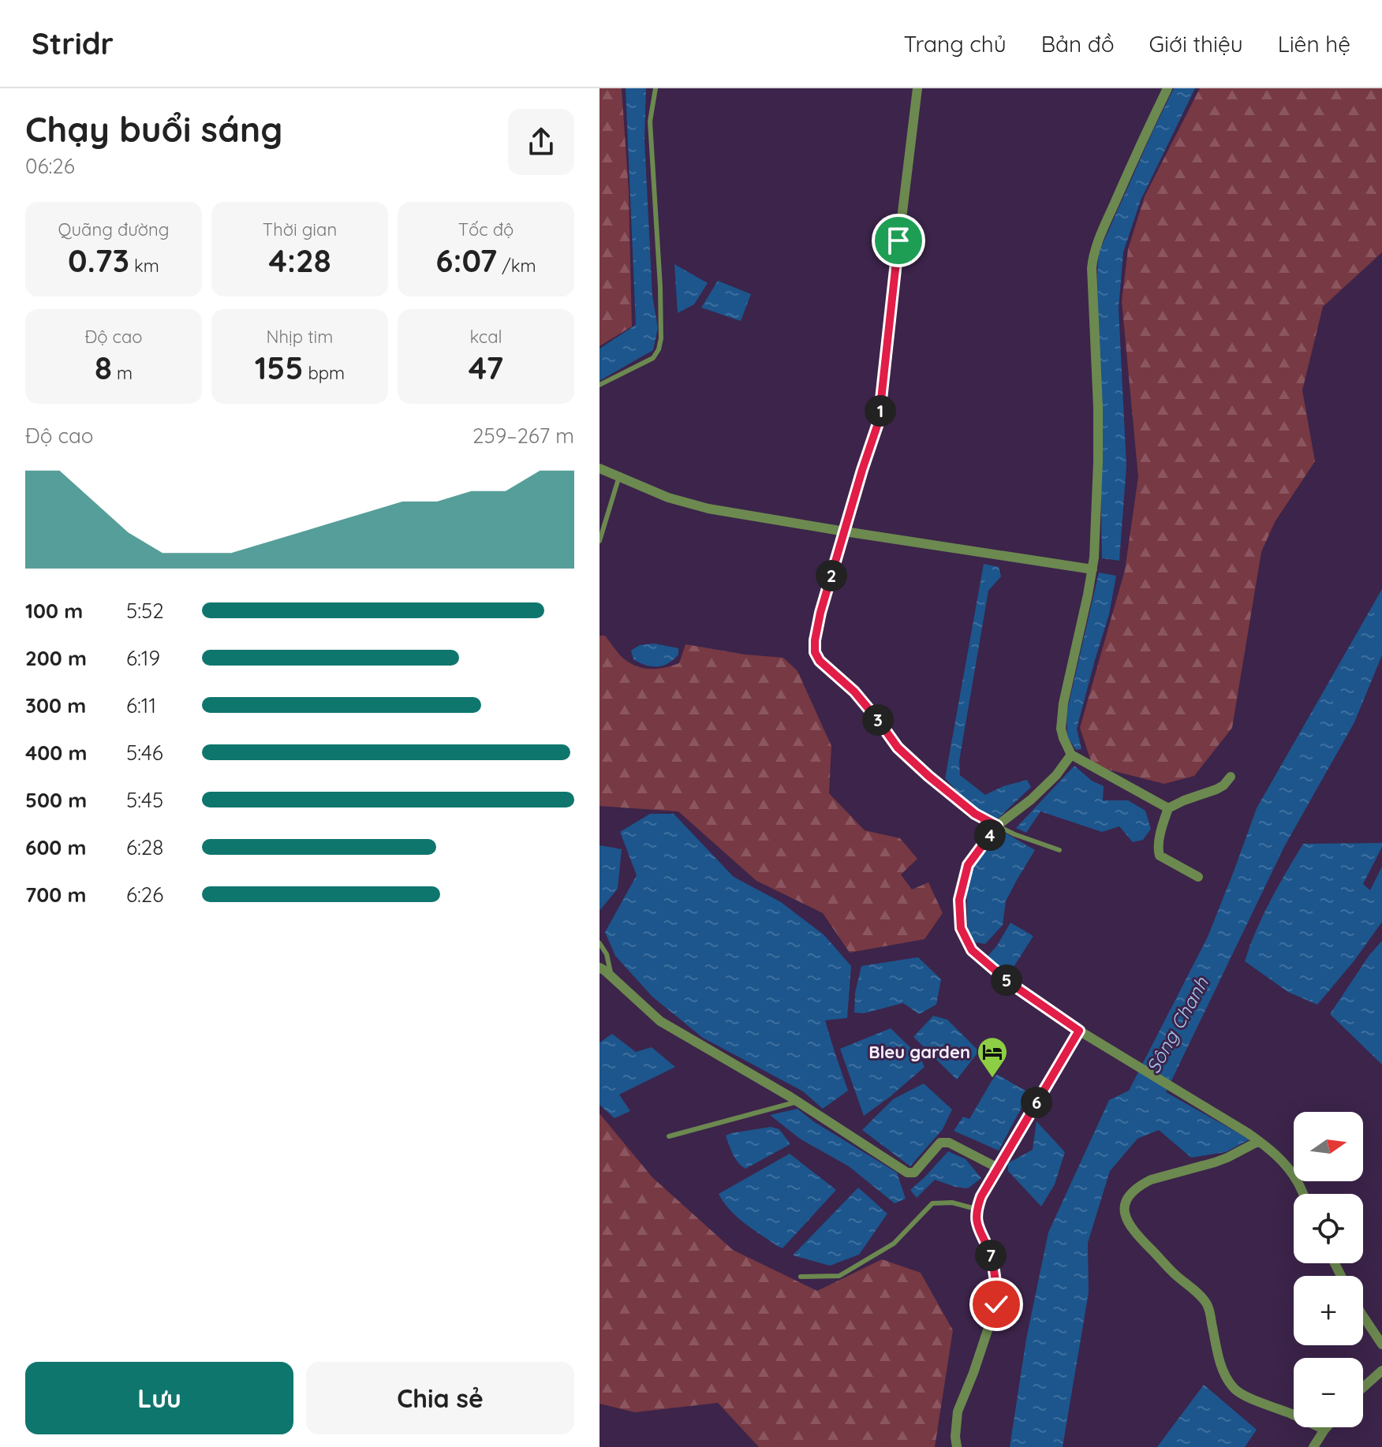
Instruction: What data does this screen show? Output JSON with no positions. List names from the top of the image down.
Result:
{
  "water": ["Sông Chanh"],
  "places": {
    "hotel": ["Bleu garden"]
  },
  "north": "right",
  "page": {
    "header": "Stridr",
    "nav": [
      "Trang chủ",
      "Bản đồ",
      "Giới thiệu",
      "Liên hệ"
    ],
    "heading": ["Chạy buổi sáng", "06:26"],
    "stats": [
      ["Quãng đường", "0.73 km"],
      ["Thời gian", "4:28"],
      ["Tốc độ", "6:07 /km"],
      ["Độ cao", "8 m"],
      ["Nhịp tim", "155 bpm"],
      ["kcal", "47"]
    ],
    "pins": [
      "1",
      "2",
      "3",
      "4",
      "5",
      "6",
      "7"
    ],
    "chart": ["Độ cao", "259–267 m"],
    "list": [
      {
        "name": "100 m",
        "note": "5:52"
      },
      {
        "name": "200 m",
        "note": "6:19"
      },
      {
        "name": "300 m",
        "note": "6:11"
      },
      {
        "name": "400 m",
        "note": "5:46"
      },
      {
        "name": "500 m",
        "note": "5:45"
      },
      {
        "name": "600 m",
        "note": "6:28"
      },
      {
        "name": "700 m",
        "note": "6:26"
      }
    ],
    "map_buttons": ["+", "−"],
    "buttons": ["Lưu", "Chia sẻ"]
  }
}
